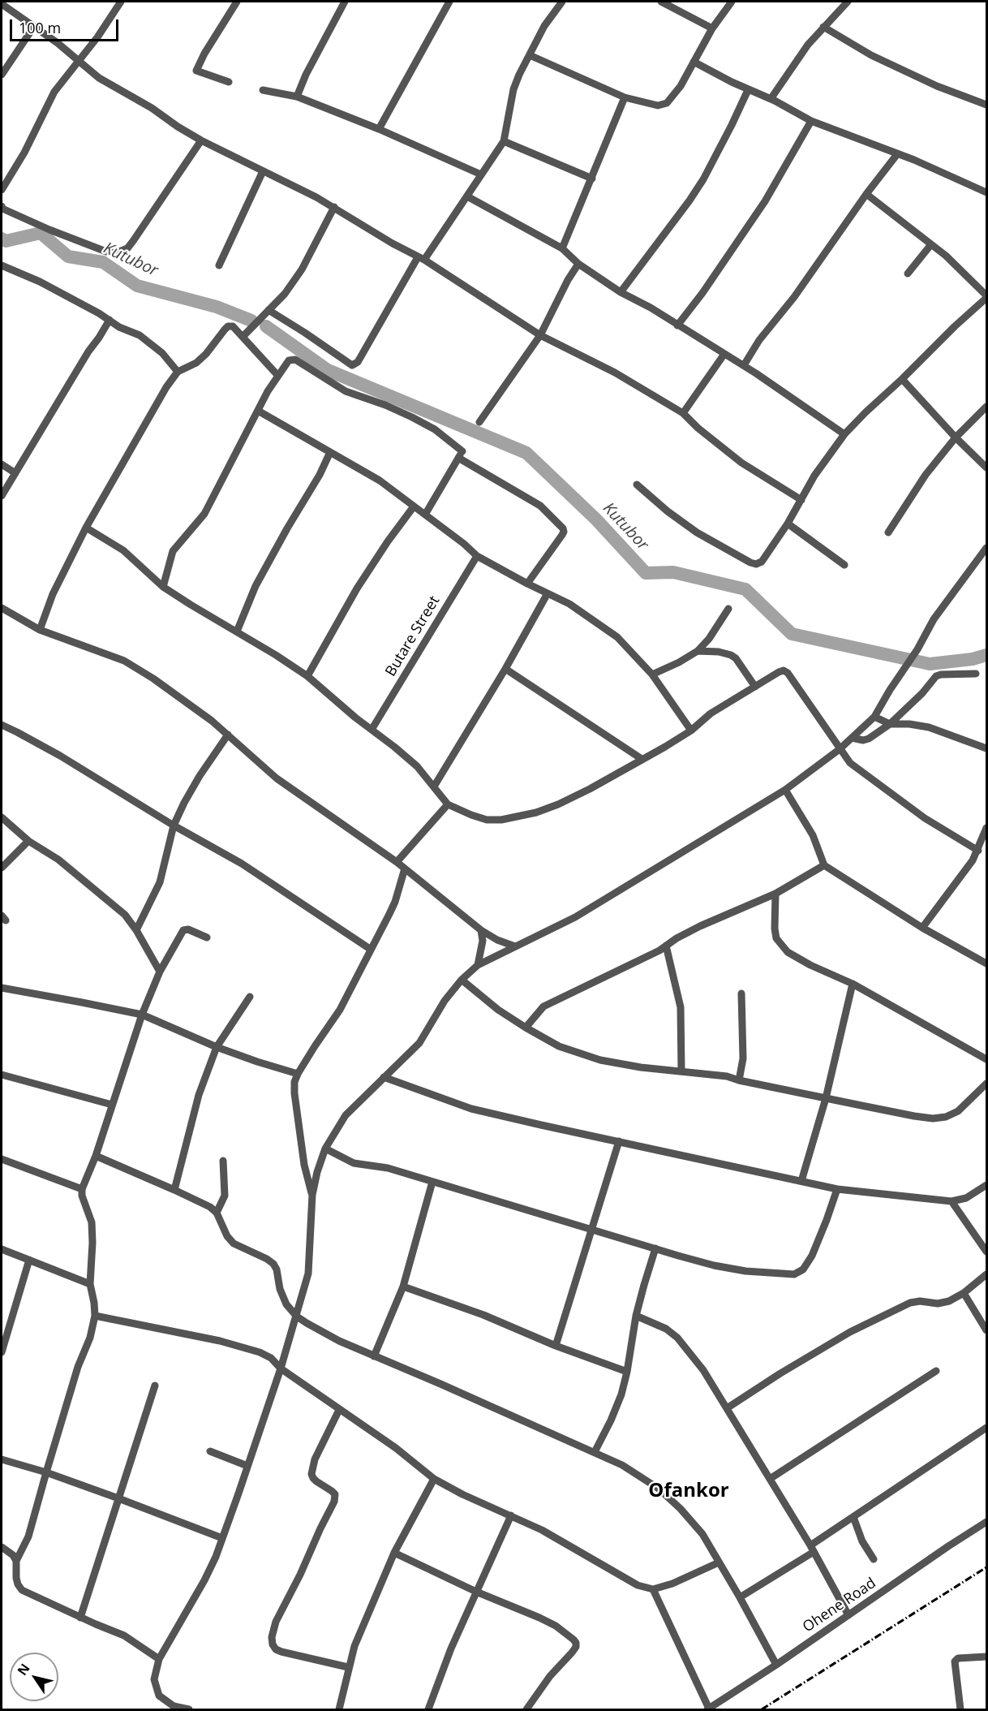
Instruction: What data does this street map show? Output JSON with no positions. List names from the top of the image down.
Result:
{
  "streets": {
    "street": ["Butare Street", "Ohene Road"]
  },
  "districts": ["Ofankor"],
  "water": ["Kutubor"],
  "scale_bar": "100 m",
  "north": "top left"
}
